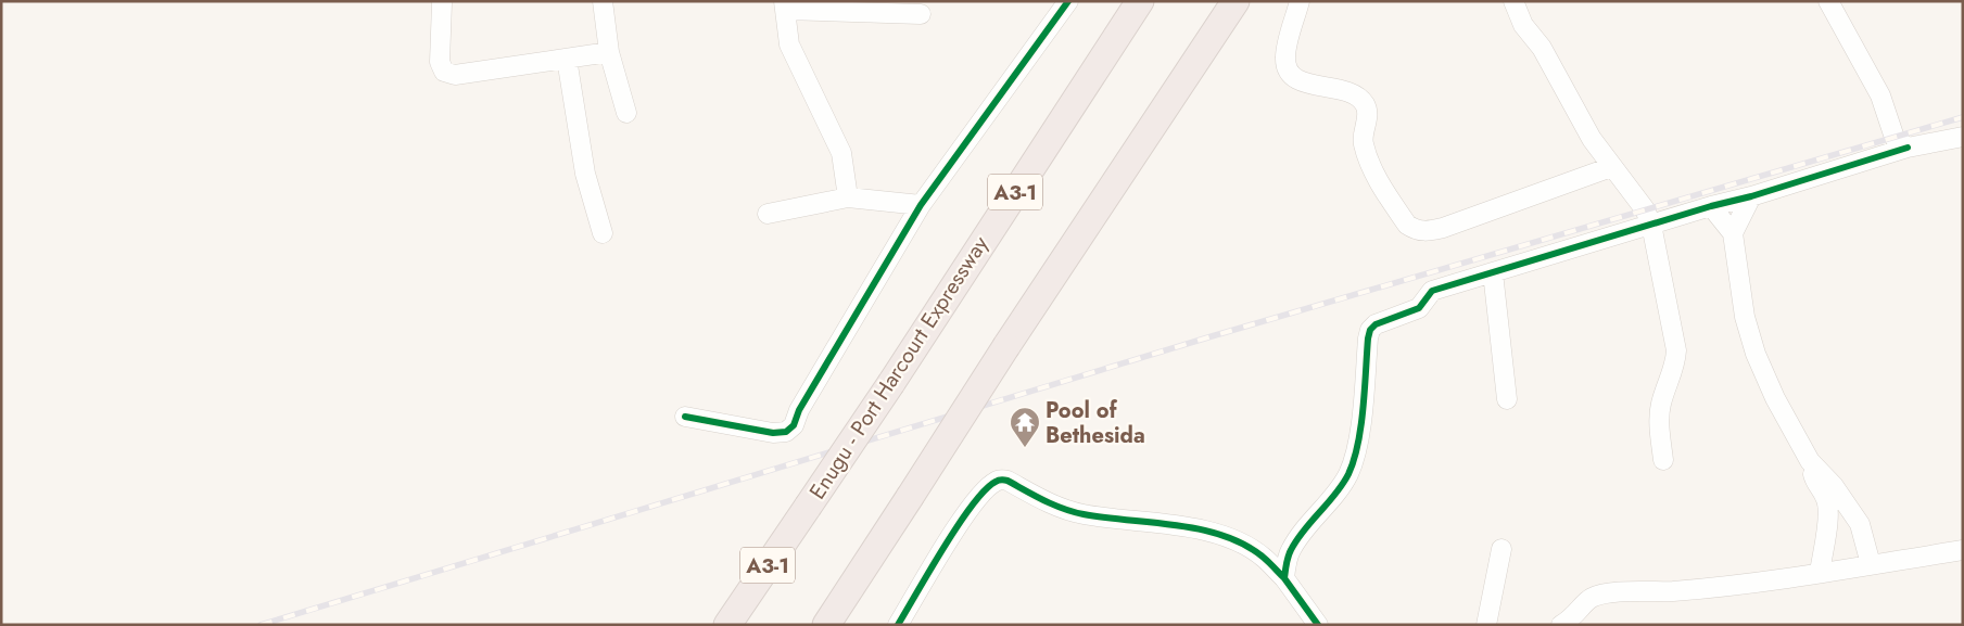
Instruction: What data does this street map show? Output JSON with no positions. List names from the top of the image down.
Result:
{
  "streets": {
    "highway": ["A3-1", "Enugu - Port Harcourt Expressway"]
  },
  "places": {
    "temple": ["Pool of Bethesida"]
  }
}
